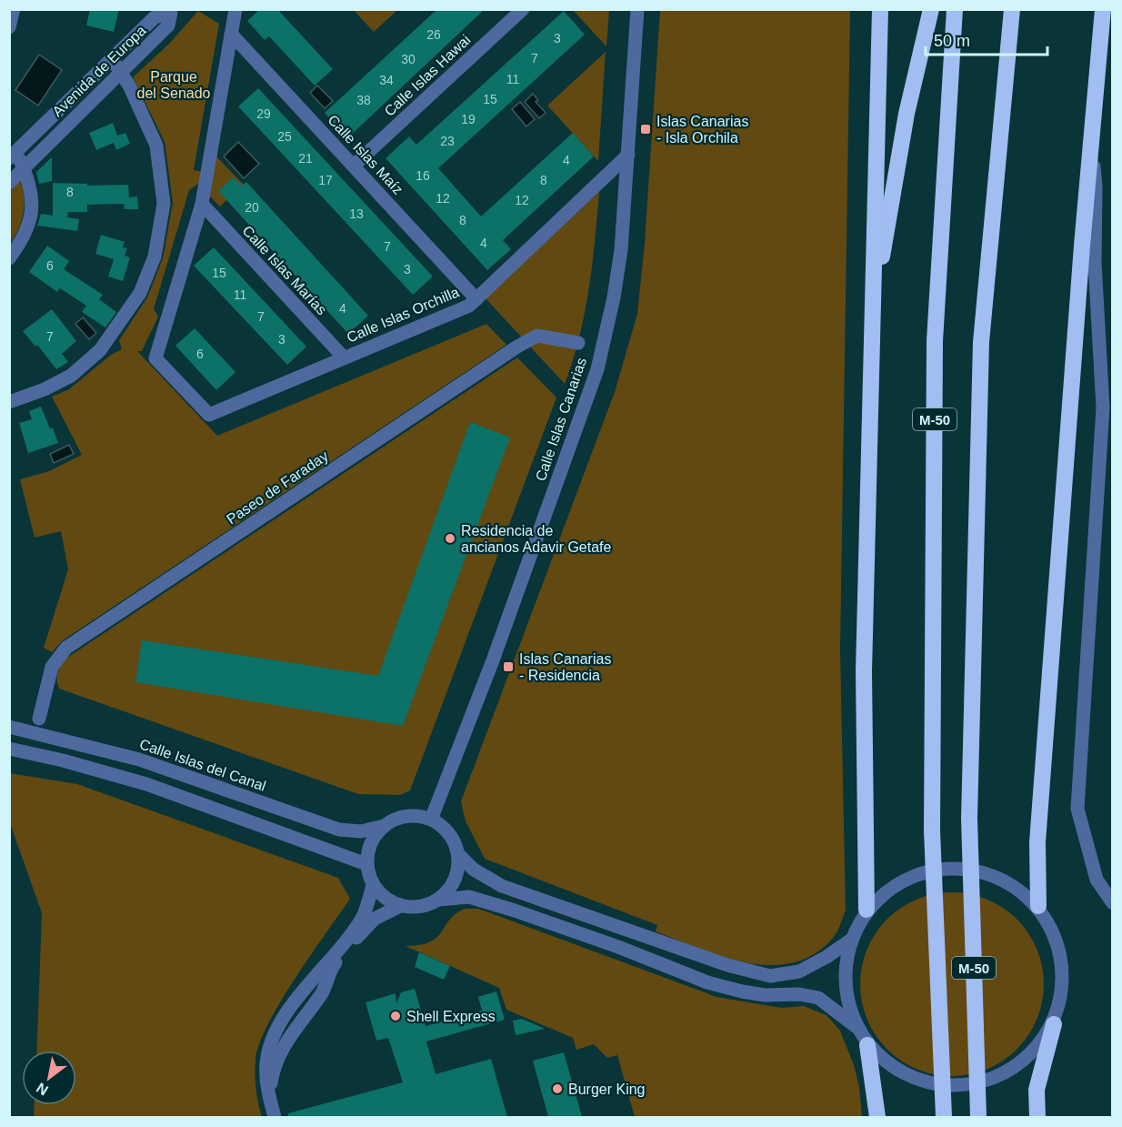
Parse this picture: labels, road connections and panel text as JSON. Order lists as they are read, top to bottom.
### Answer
{
  "streets": {
    "highway": ["M-50"],
    "street": [
      "Avenida de Europa",
      "Calle Islas Hawai",
      "Calle Islas Maíz",
      "Calle Islas Marías",
      "Calle Islas Orchilla",
      "Calle Islas Canarias",
      "Paseo de Faraday",
      "Calle Islas del Canal"
    ]
  },
  "crossings": [
    ["Calle Islas Hawai", "Calle Islas Maíz"],
    ["Calle Islas Maíz", "Calle Islas Orchilla"],
    ["Calle Islas Marías", "Calle Islas Orchilla"],
    ["Calle Islas Orchilla", "Calle Islas Canarias"],
    ["Calle Islas Canarias", "Calle Islas del Canal"]
  ],
  "parks": ["Parque del Senado"],
  "places": {
    "transit": ["Islas Canarias - Isla Orchila", "Islas Canarias - Residencia"],
    "other": ["Residencia de ancianos Adavir Getafe", "Shell Express", "Burger King"]
  },
  "house_numbers": [
    "26",
    "3",
    "7",
    "30",
    "11",
    "34",
    "15",
    "38",
    "29",
    "19",
    "25",
    "23",
    "21",
    "4",
    "16",
    "17",
    "8",
    "8",
    "12",
    "12",
    "20",
    "13",
    "8",
    "4",
    "7",
    "6",
    "3",
    "15",
    "11",
    "4",
    "7",
    "7",
    "3",
    "6"
  ],
  "scale_bar": "50 m",
  "north": "bottom left"
}
